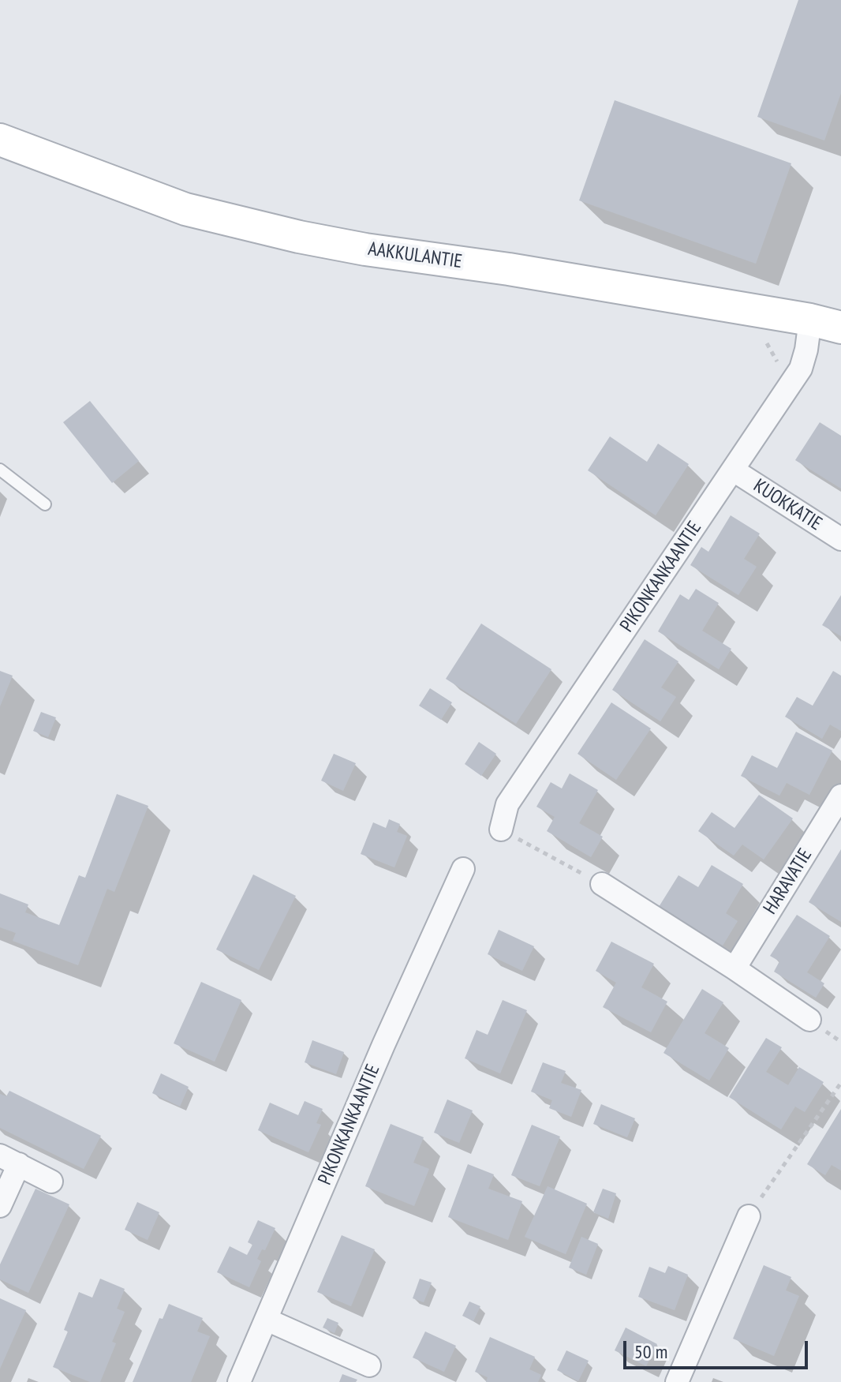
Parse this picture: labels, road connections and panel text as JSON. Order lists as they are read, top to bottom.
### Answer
{
  "streets": {
    "street": [
      "AAKKULANTIE",
      "KUOKKATIE",
      "PIKONKANKAANTIE",
      "HARAVATIE"
    ]
  },
  "crossings": [
    ["AAKKULANTIE", "PIKONKANKAANTIE"],
    ["KUOKKATIE", "PIKONKANKAANTIE"]
  ],
  "scale_bar": "50 m"
}
